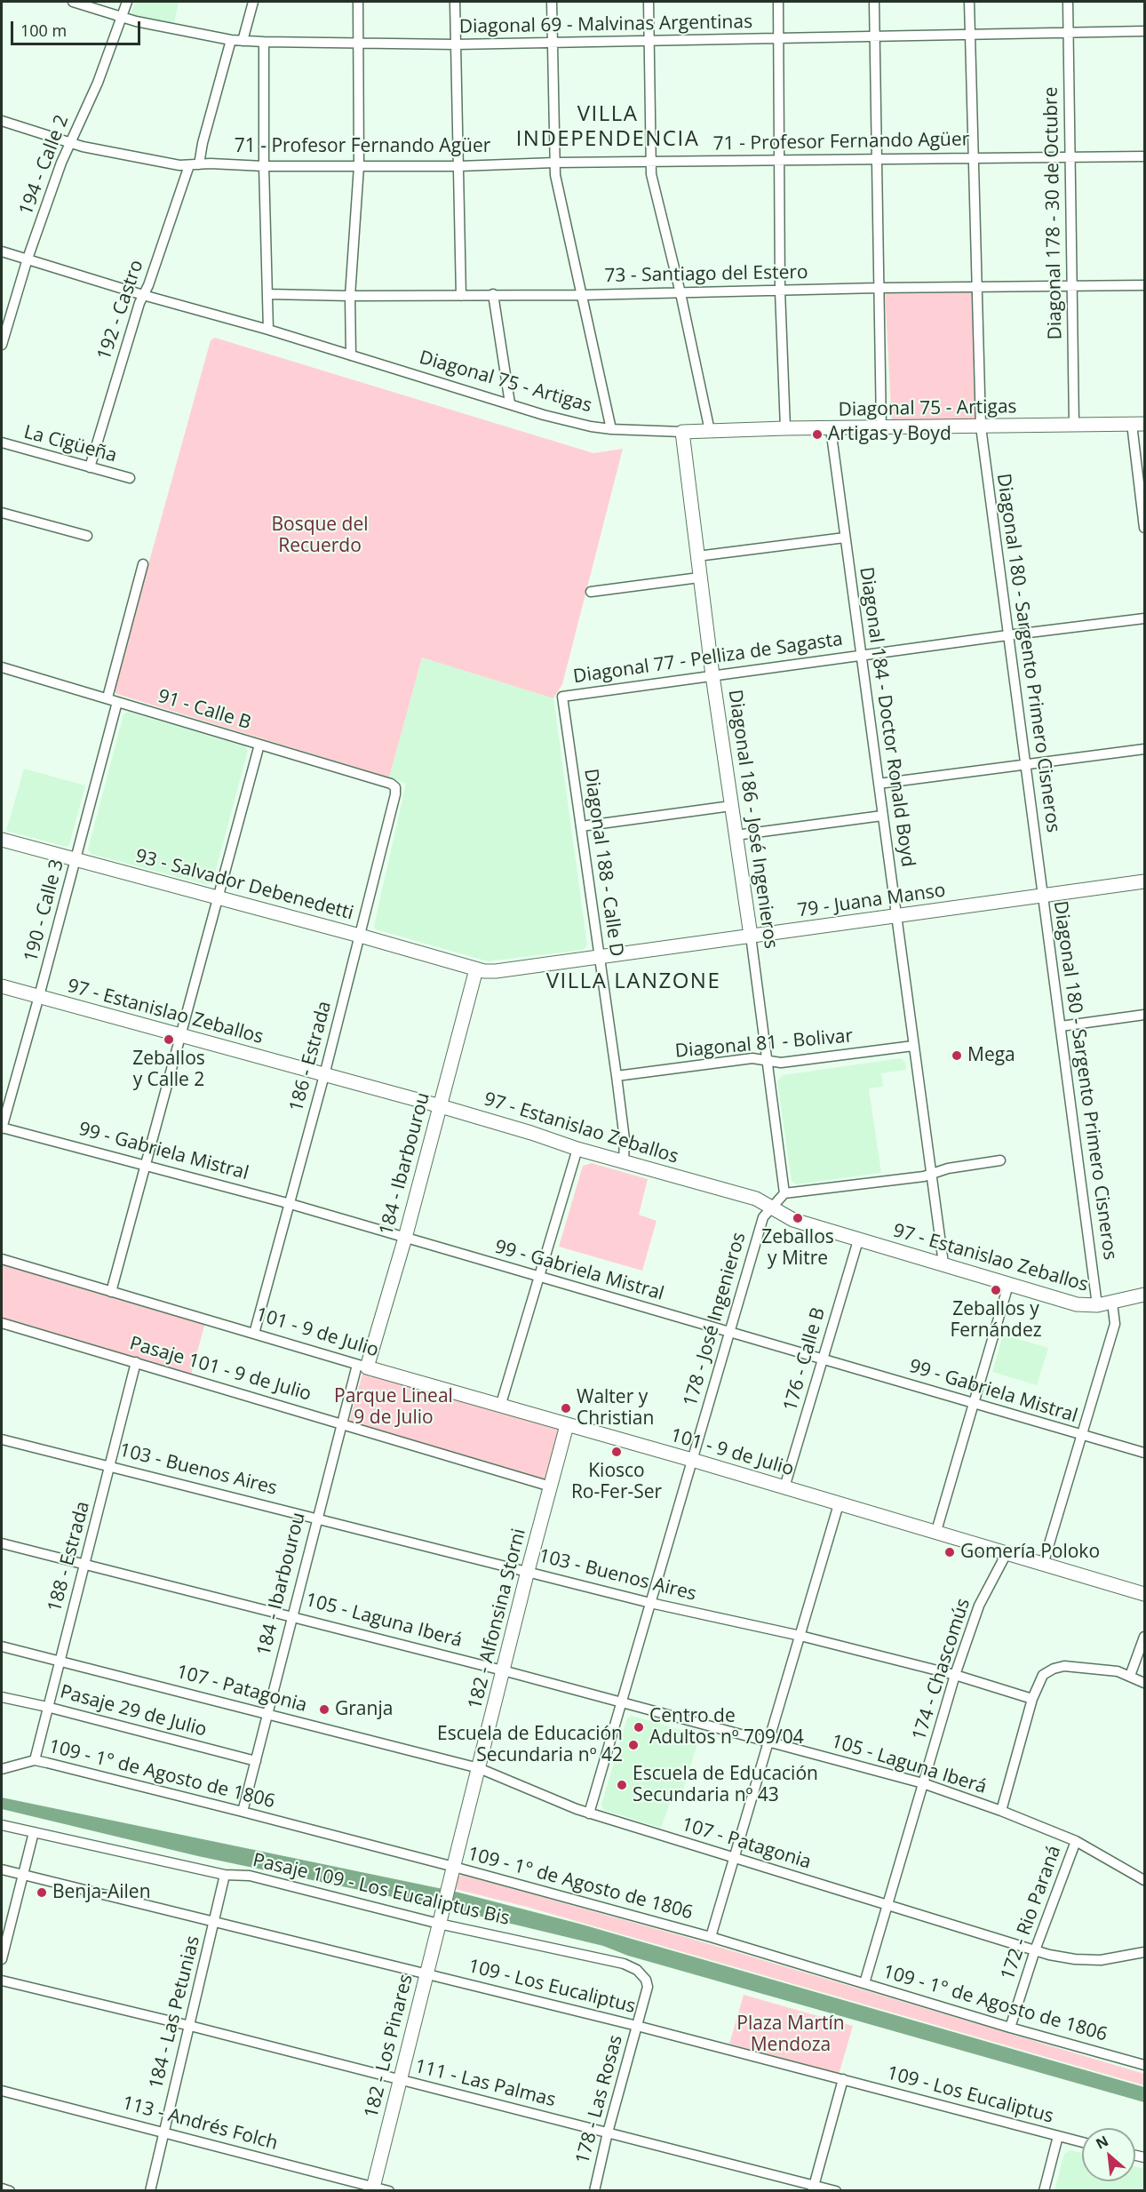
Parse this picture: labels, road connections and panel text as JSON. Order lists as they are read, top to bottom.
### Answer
{
  "streets": {
    "street": [
      "Diagonal 69 - Malvinas Argentinas",
      "71 - Profesor Fernando Agüer",
      "194 - Calle 2",
      "Diagonal 178 - 30 de Octubre",
      "73 - Santiago del Estero",
      "192 - Castro",
      "Diagonal 75 - Artigas",
      "La Cigüeña",
      "Diagonal 180 - Sargento Primero Cisneros",
      "Diagonal 77 - Pelliza de Sagasta",
      "91 - Calle B",
      "Diagonal 184 - Doctor Ronald Boyd",
      "Diagonal 186 - José Ingenieros",
      "Diagonal 188 - Calle D",
      "93 - Salvador Debenedetti",
      "79 - Juana Manso",
      "190 - Calle 3",
      "97 - Estanislao Zeballos",
      "Diagonal 81 - Bolivar",
      "186 - Estrada",
      "99 - Gabriela Mistral",
      "184 - Ibarbourou",
      "178 - José Ingenieros",
      "101 - 9 de Julio",
      "176 - Calle B",
      "Pasaje 101 - 9 de Julio",
      "103 - Buenos Aires",
      "188 - Estrada",
      "182 - Alfonsina Storni",
      "105 - Laguna Iberá",
      "174 - Chascomús",
      "107 - Patagonia",
      "Pasaje 29 de Julio",
      "109 - 1° de Agosto de 1806",
      "Pasaje 109 - Los Eucaliptus Bis",
      "172 - Rio Paraná",
      "109 - Los Eucaliptus",
      "184 - Las Petunias",
      "182 - Los Pinares",
      "111 - Las Palmas",
      "178 - Las Rosas",
      "113 - Andrés Folch"
    ]
  },
  "crossings": [
    ["Diagonal 69 - Malvinas Argentinas", "194 - Calle 2"],
    ["Diagonal 69 - Malvinas Argentinas", "Diagonal 178 - 30 de Octubre"],
    ["Diagonal 69 - Malvinas Argentinas", "192 - Castro"],
    ["Diagonal 69 - Malvinas Argentinas", "Diagonal 180 - Sargento Primero Cisneros"],
    ["71 - Profesor Fernando Agüer", "194 - Calle 2"],
    ["71 - Profesor Fernando Agüer", "Diagonal 178 - 30 de Octubre"],
    ["71 - Profesor Fernando Agüer", "192 - Castro"],
    ["71 - Profesor Fernando Agüer", "Diagonal 180 - Sargento Primero Cisneros"],
    ["194 - Calle 2", "Diagonal 75 - Artigas"],
    ["Diagonal 178 - 30 de Octubre", "73 - Santiago del Estero"],
    ["Diagonal 178 - 30 de Octubre", "Diagonal 75 - Artigas"],
    ["73 - Santiago del Estero", "Diagonal 180 - Sargento Primero Cisneros"],
    ["192 - Castro", "Diagonal 75 - Artigas"],
    ["192 - Castro", "La Cigüeña"],
    ["Diagonal 75 - Artigas", "Diagonal 180 - Sargento Primero Cisneros"],
    ["Diagonal 75 - Artigas", "Diagonal 184 - Doctor Ronald Boyd"],
    ["Diagonal 75 - Artigas", "Diagonal 186 - José Ingenieros"],
    ["Diagonal 180 - Sargento Primero Cisneros", "Diagonal 77 - Pelliza de Sagasta"],
    ["Diagonal 180 - Sargento Primero Cisneros", "79 - Juana Manso"],
    ["Diagonal 180 - Sargento Primero Cisneros", "97 - Estanislao Zeballos"],
    ["Diagonal 77 - Pelliza de Sagasta", "Diagonal 184 - Doctor Ronald Boyd"],
    ["Diagonal 77 - Pelliza de Sagasta", "Diagonal 186 - José Ingenieros"],
    ["Diagonal 77 - Pelliza de Sagasta", "Diagonal 188 - Calle D"],
    ["91 - Calle B", "190 - Calle 3"],
    ["91 - Calle B", "186 - Estrada"],
    ["Diagonal 184 - Doctor Ronald Boyd", "79 - Juana Manso"],
    ["Diagonal 184 - Doctor Ronald Boyd", "97 - Estanislao Zeballos"],
    ["Diagonal 184 - Doctor Ronald Boyd", "Diagonal 81 - Bolivar"],
    ["Diagonal 186 - José Ingenieros", "79 - Juana Manso"],
    ["Diagonal 186 - José Ingenieros", "Diagonal 81 - Bolivar"],
    ["Diagonal 188 - Calle D", "79 - Juana Manso"],
    ["Diagonal 188 - Calle D", "97 - Estanislao Zeballos"],
    ["Diagonal 188 - Calle D", "Diagonal 81 - Bolivar"],
    ["93 - Salvador Debenedetti", "79 - Juana Manso"],
    ["93 - Salvador Debenedetti", "190 - Calle 3"],
    ["93 - Salvador Debenedetti", "186 - Estrada"],
    ["93 - Salvador Debenedetti", "184 - Ibarbourou"],
    ["79 - Juana Manso", "184 - Ibarbourou"],
    ["190 - Calle 3", "97 - Estanislao Zeballos"],
    ["190 - Calle 3", "99 - Gabriela Mistral"],
    ["97 - Estanislao Zeballos", "186 - Estrada"],
    ["97 - Estanislao Zeballos", "184 - Ibarbourou"],
    ["97 - Estanislao Zeballos", "178 - José Ingenieros"],
    ["97 - Estanislao Zeballos", "176 - Calle B"],
    ["186 - Estrada", "99 - Gabriela Mistral"],
    ["186 - Estrada", "101 - 9 de Julio"],
    ["99 - Gabriela Mistral", "184 - Ibarbourou"],
    ["99 - Gabriela Mistral", "178 - José Ingenieros"],
    ["99 - Gabriela Mistral", "176 - Calle B"],
    ["184 - Ibarbourou", "101 - 9 de Julio"],
    ["184 - Ibarbourou", "Pasaje 101 - 9 de Julio"],
    ["184 - Ibarbourou", "103 - Buenos Aires"],
    ["184 - Ibarbourou", "105 - Laguna Iberá"],
    ["184 - Ibarbourou", "107 - Patagonia"],
    ["184 - Ibarbourou", "Pasaje 29 de Julio"],
    ["184 - Ibarbourou", "109 - 1° de Agosto de 1806"],
    ["178 - José Ingenieros", "101 - 9 de Julio"],
    ["178 - José Ingenieros", "103 - Buenos Aires"],
    ["178 - José Ingenieros", "105 - Laguna Iberá"],
    ["178 - José Ingenieros", "107 - Patagonia"],
    ["101 - 9 de Julio", "176 - Calle B"],
    ["101 - 9 de Julio", "182 - Alfonsina Storni"],
    ["101 - 9 de Julio", "174 - Chascomús"],
    ["Pasaje 101 - 9 de Julio", "188 - Estrada"],
    ["Pasaje 101 - 9 de Julio", "182 - Alfonsina Storni"],
    ["103 - Buenos Aires", "188 - Estrada"],
    ["103 - Buenos Aires", "182 - Alfonsina Storni"],
    ["103 - Buenos Aires", "174 - Chascomús"],
    ["188 - Estrada", "105 - Laguna Iberá"],
    ["188 - Estrada", "107 - Patagonia"],
    ["188 - Estrada", "Pasaje 29 de Julio"],
    ["188 - Estrada", "109 - 1° de Agosto de 1806"],
    ["182 - Alfonsina Storni", "105 - Laguna Iberá"],
    ["182 - Alfonsina Storni", "107 - Patagonia"],
    ["182 - Alfonsina Storni", "109 - 1° de Agosto de 1806"],
    ["182 - Alfonsina Storni", "182 - Los Pinares"],
    ["105 - Laguna Iberá", "174 - Chascomús"],
    ["105 - Laguna Iberá", "172 - Rio Paraná"],
    ["174 - Chascomús", "107 - Patagonia"],
    ["174 - Chascomús", "109 - 1° de Agosto de 1806"],
    ["107 - Patagonia", "172 - Rio Paraná"],
    ["109 - 1° de Agosto de 1806", "172 - Rio Paraná"],
    ["Pasaje 109 - Los Eucaliptus Bis", "184 - Las Petunias"],
    ["Pasaje 109 - Los Eucaliptus Bis", "182 - Los Pinares"],
    ["Pasaje 109 - Los Eucaliptus Bis", "178 - Las Rosas"],
    ["109 - Los Eucaliptus", "184 - Las Petunias"],
    ["109 - Los Eucaliptus", "182 - Los Pinares"],
    ["109 - Los Eucaliptus", "178 - Las Rosas"],
    ["184 - Las Petunias", "111 - Las Palmas"],
    ["184 - Las Petunias", "113 - Andrés Folch"],
    ["182 - Los Pinares", "111 - Las Palmas"],
    ["182 - Los Pinares", "113 - Andrés Folch"],
    ["111 - Las Palmas", "178 - Las Rosas"]
  ],
  "districts": ["VILLA INDEPENDENCIA", "VILLA LANZONE"],
  "parks": ["Bosque del Recuerdo", "Parque Lineal 9 de Julio", "Plaza Martín Mendoza"],
  "places": [
    "Artigas y Boyd",
    "Zeballos y Calle 2",
    "Mega",
    "Zeballos y Mitre",
    "Zeballos y Fernández",
    "Walter y Christian",
    "Kiosco Ro-Fer-Ser",
    "Gomería Poloko",
    "Granja",
    "Centro de Adultos nº 709/04",
    "Escuela de Educación Secundaria nº 42",
    "Escuela de Educación Secundaria nº 43",
    "Benja-Ailen"
  ],
  "scale_bar": "100 m",
  "north": "top left"
}
